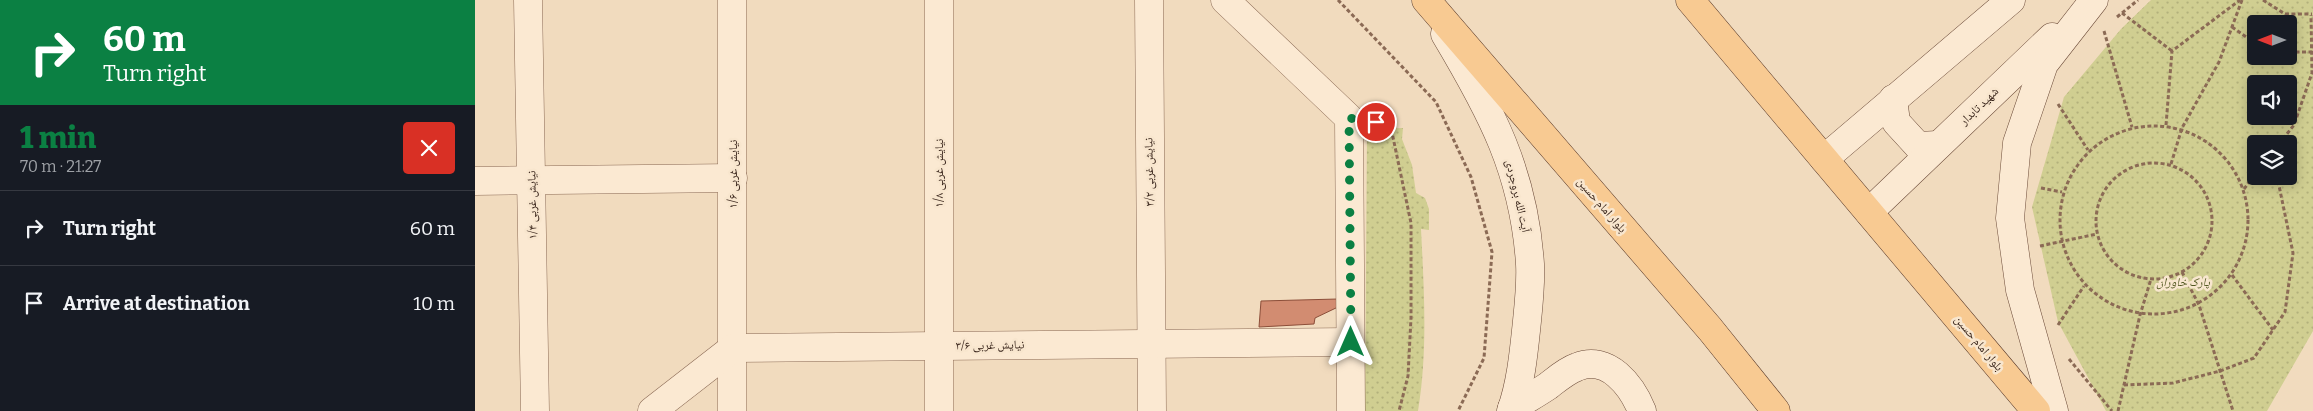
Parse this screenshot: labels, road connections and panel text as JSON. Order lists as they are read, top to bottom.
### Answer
{
  "streets": {
    "main road": ["بلوار امام حسین"],
    "street": [
      "شهید تابدار",
      "نیایش غربی ۳/۲",
      "نیایش غربی ۱/۸",
      "نیایش غربی ۱/۶",
      "آیت الله بروجردی",
      "نیایش غربی ۱/۴",
      "نیایش غربی ۳/۶"
    ]
  },
  "crossings": [
    ["شهید تابدار", "بلوار امام حسین"],
    ["نیایش غربی ۳/۲", "نیایش غربی ۳/۶"],
    ["نیایش غربی ۱/۸", "نیایش غربی ۳/۶"],
    ["نیایش غربی ۱/۶", "نیایش غربی ۳/۶"],
    ["آیت الله بروجردی", "بلوار امام حسین"]
  ],
  "parks": ["پارک خاوران"],
  "north": "left",
  "page": {
    "turn": ["60 m", "Turn right"],
    "heading": ["1 min", "70 m · 21:27"],
    "list": [
      {
        "name": "Turn right",
        "value": "60 m"
      },
      {
        "name": "Arrive at destination",
        "value": "10 m"
      }
    ]
  }
}
